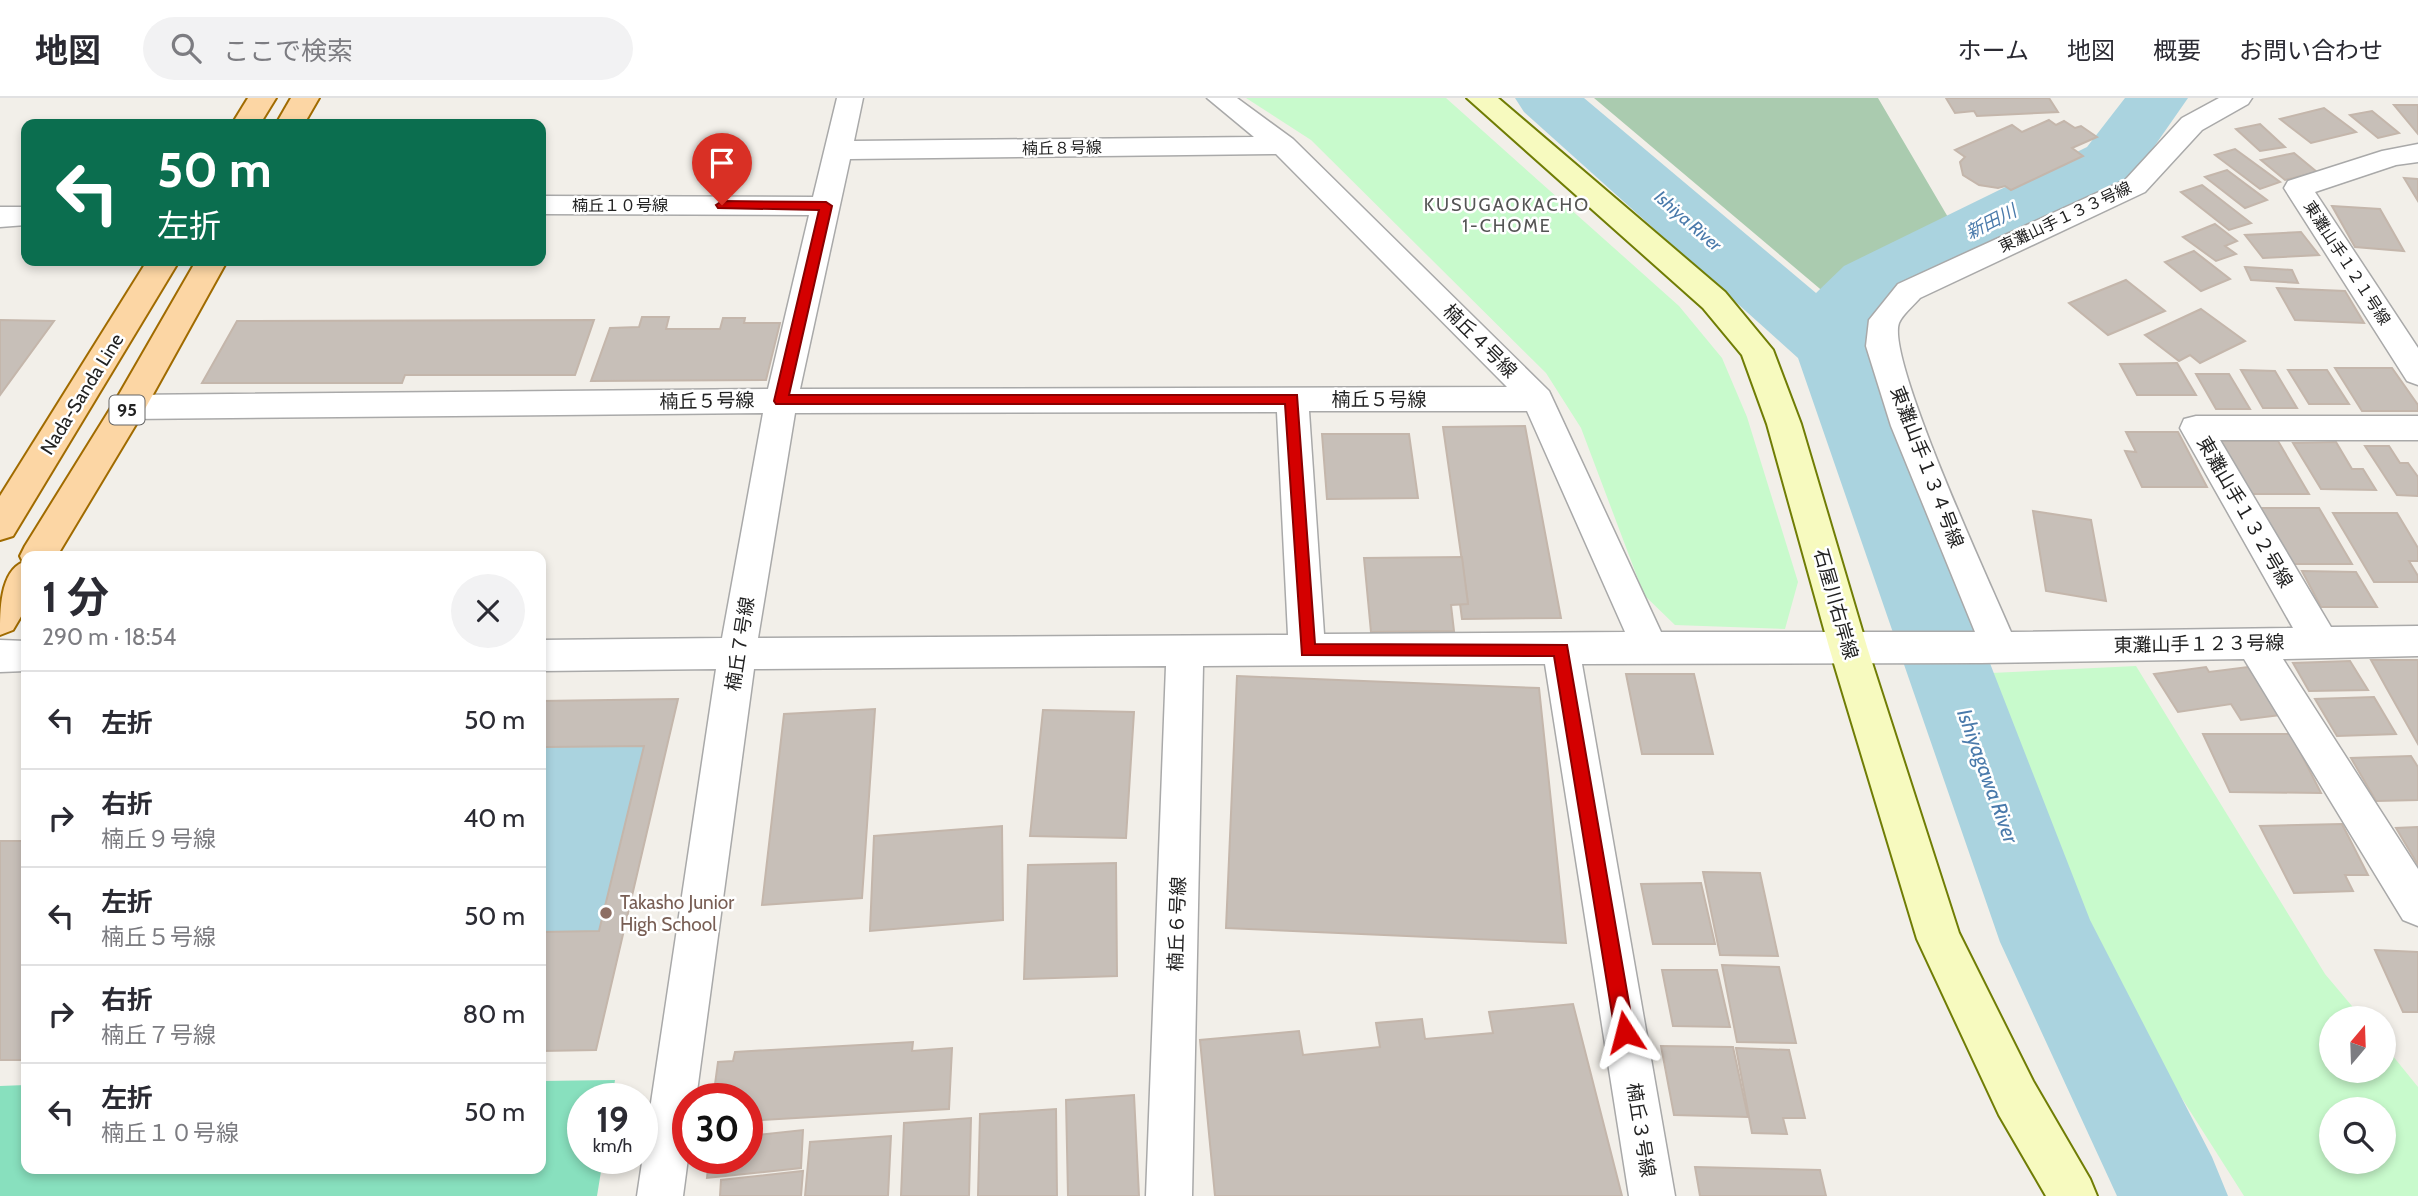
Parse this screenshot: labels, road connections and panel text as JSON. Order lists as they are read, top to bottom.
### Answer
{
  "streets": {
    "main road": ["Nada-Sanda Line", "95"],
    "street": [
      "楠丘８号線",
      "楠丘１０号線",
      "東灘山手１３３号線",
      "東灘山手１２１号線",
      "楠丘４号線",
      "楠丘５号線",
      "東灘山手１３４号線",
      "東灘山手１３２号線",
      "石屋川右岸線",
      "楠丘７号線",
      "東灘山手１２３号線",
      "楠丘６号線",
      "楠丘３号線"
    ]
  },
  "crossings": [
    ["楠丘８号線", "楠丘４号線"],
    ["楠丘８号線", "楠丘７号線"],
    ["楠丘１０号線", "楠丘７号線"],
    ["東灘山手１３３号線", "東灘山手１３４号線"],
    ["楠丘４号線", "楠丘５号線"],
    ["楠丘４号線", "東灘山手１２３号線"],
    ["楠丘５号線", "95"],
    ["楠丘５号線", "楠丘７号線"],
    ["東灘山手１３４号線", "東灘山手１２３号線"],
    ["東灘山手１３２号線", "東灘山手１２３号線"],
    ["石屋川右岸線", "東灘山手１２３号線"],
    ["楠丘７号線", "東灘山手１２３号線"],
    ["東灘山手１２３号線", "楠丘６号線"],
    ["東灘山手１２３号線", "楠丘３号線"]
  ],
  "districts": ["KUSUGAOKACHO 1-CHOME"],
  "water": ["Ishiya River", "新田川", "Ishiyagawa River"],
  "places": ["Takasho Junior High School"],
  "north": "top",
  "page": {
    "header": "地図",
    "search": "ここで検索",
    "nav": [
      "ホーム",
      "地図",
      "概要",
      "お問い合わせ"
    ],
    "turn": ["50 m", "左折"],
    "heading": ["1 分", "290 m · 18:54"],
    "list": [
      {
        "name": "左折",
        "value": "50 m"
      },
      {
        "name": "右折",
        "note": "楠丘９号線",
        "value": "40 m"
      },
      {
        "name": "左折",
        "note": "楠丘５号線",
        "value": "50 m"
      },
      {
        "name": "右折",
        "note": "楠丘７号線",
        "value": "80 m"
      },
      {
        "name": "左折",
        "note": "楠丘１０号線",
        "value": "50 m"
      }
    ],
    "speed": "19 km/h",
    "limit": "30"
  }
}
